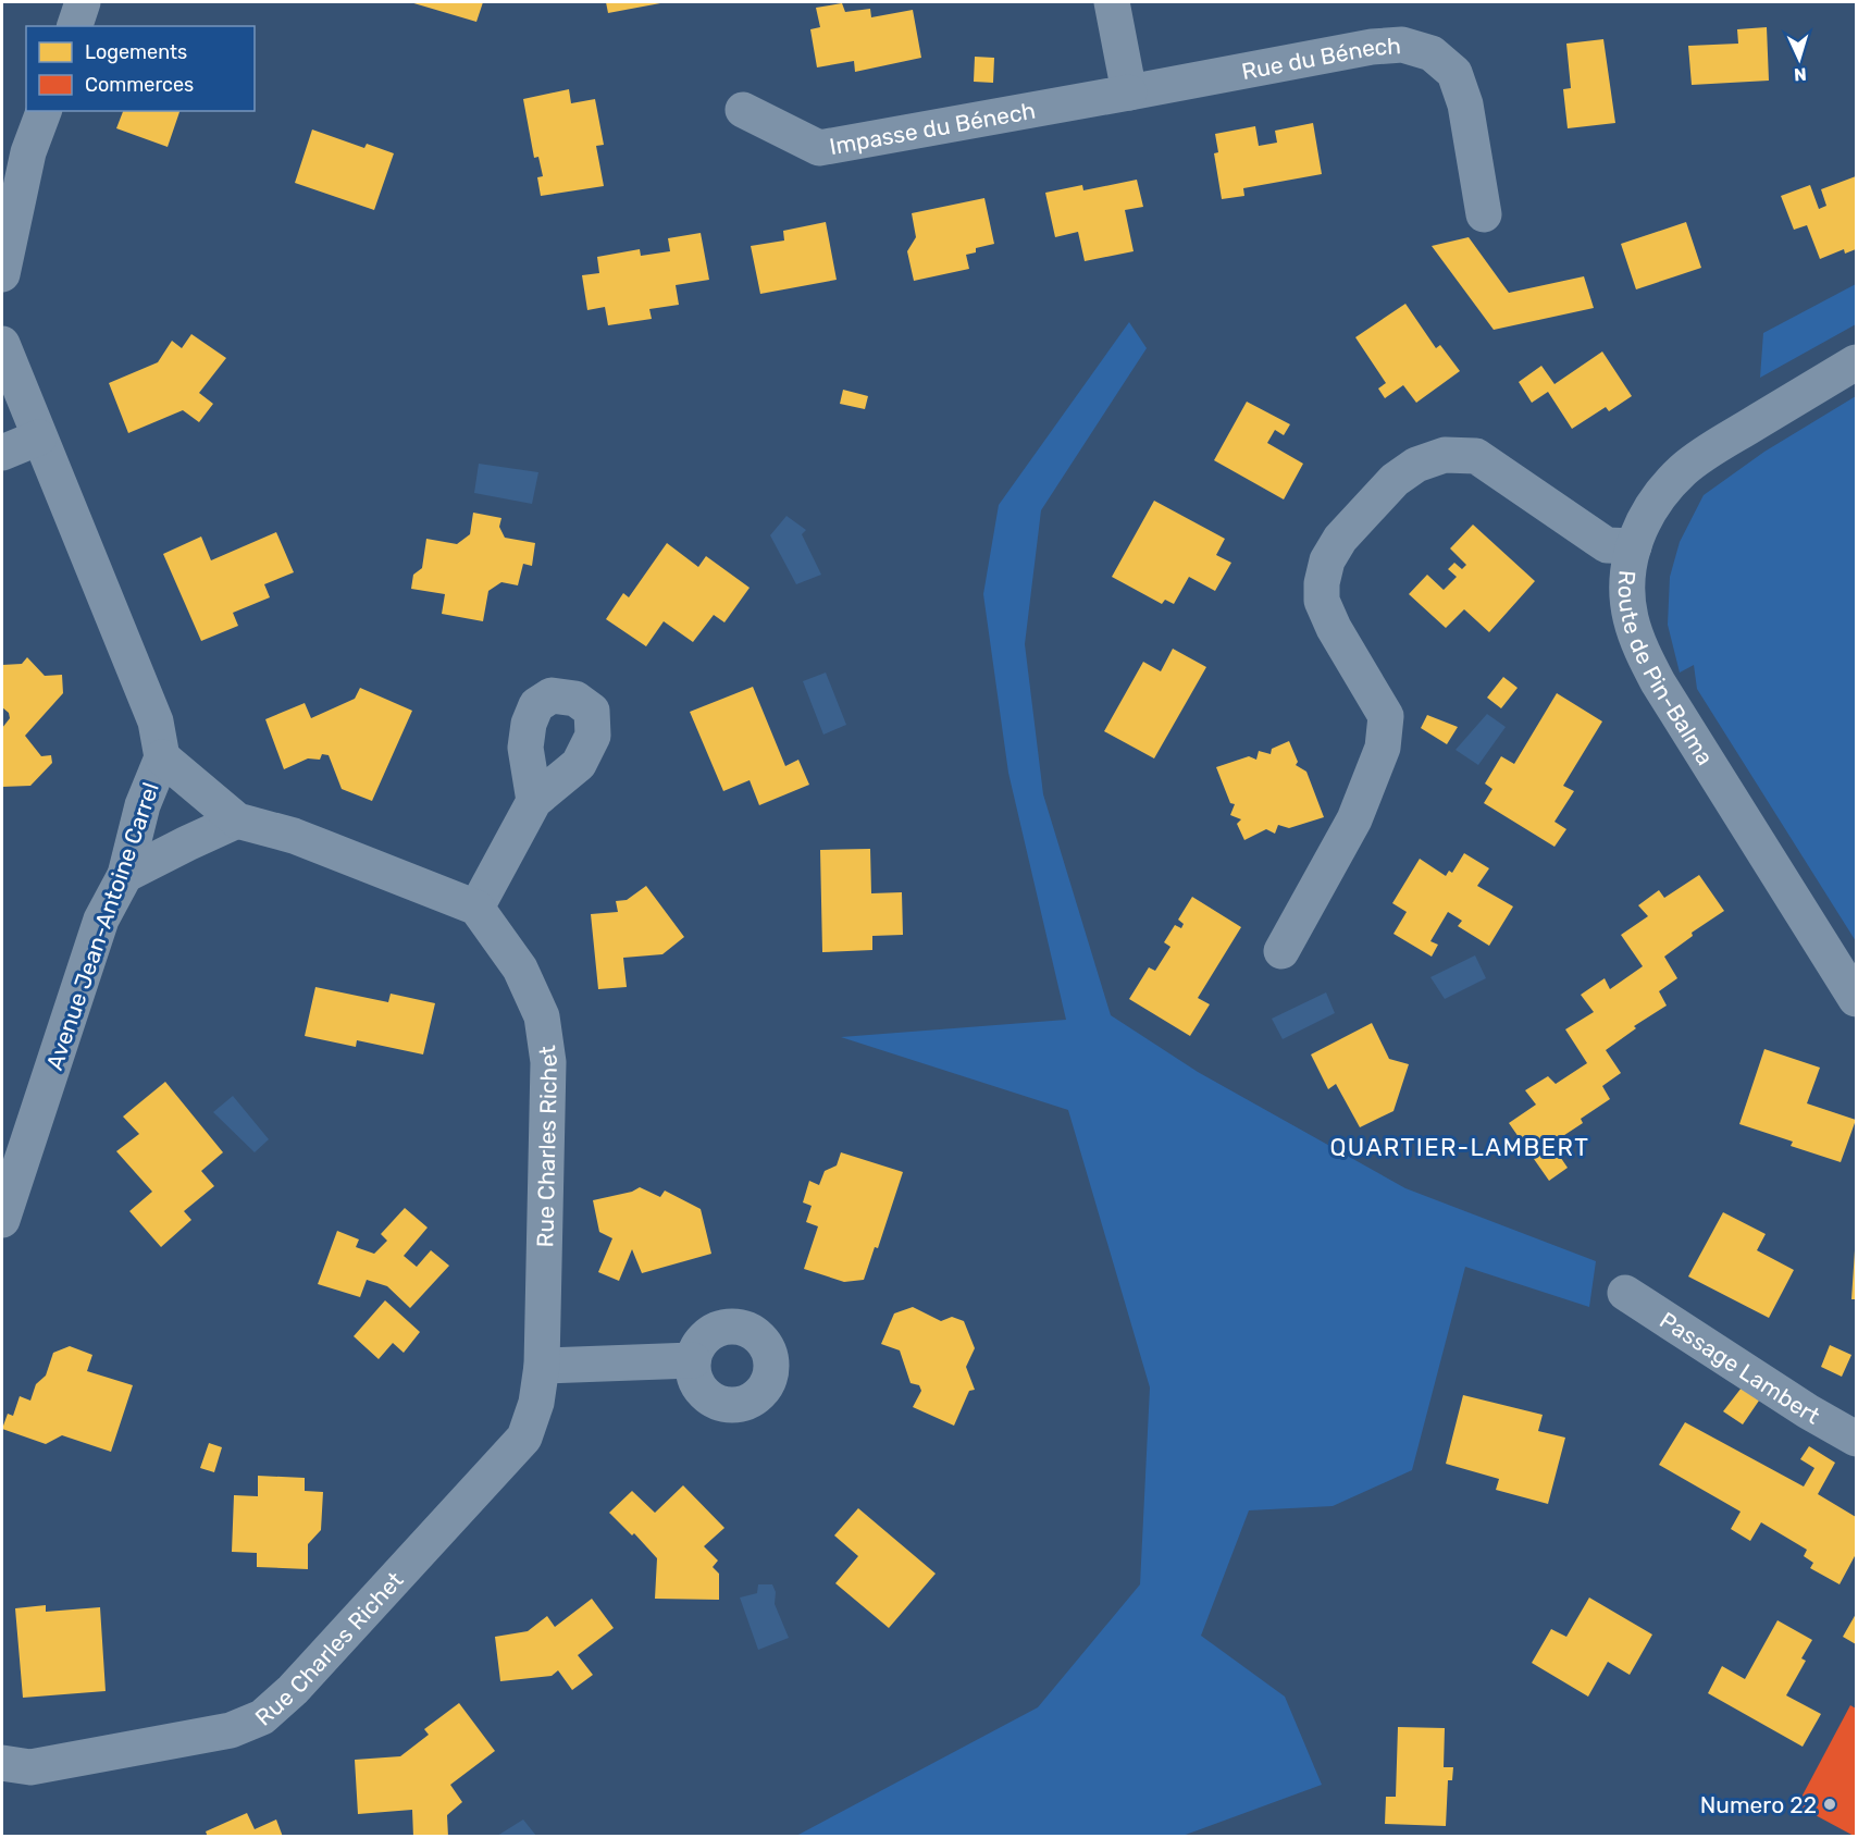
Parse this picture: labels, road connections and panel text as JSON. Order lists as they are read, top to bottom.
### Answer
{
  "streets": {
    "street": [
      "Rue du Bénech",
      "Impasse du Bénech",
      "Route de Pin-Balma",
      "Avenue Jean-Antoine Carrel",
      "Rue Charles Richet",
      "Passage Lambert"
    ]
  },
  "crossings": [
    ["Rue du Bénech", "Impasse du Bénech"]
  ],
  "districts": ["QUARTIER-LAMBERT"],
  "places": ["Numero 22"],
  "legend": ["Logements", "Commerces"],
  "north": "bottom"
}
